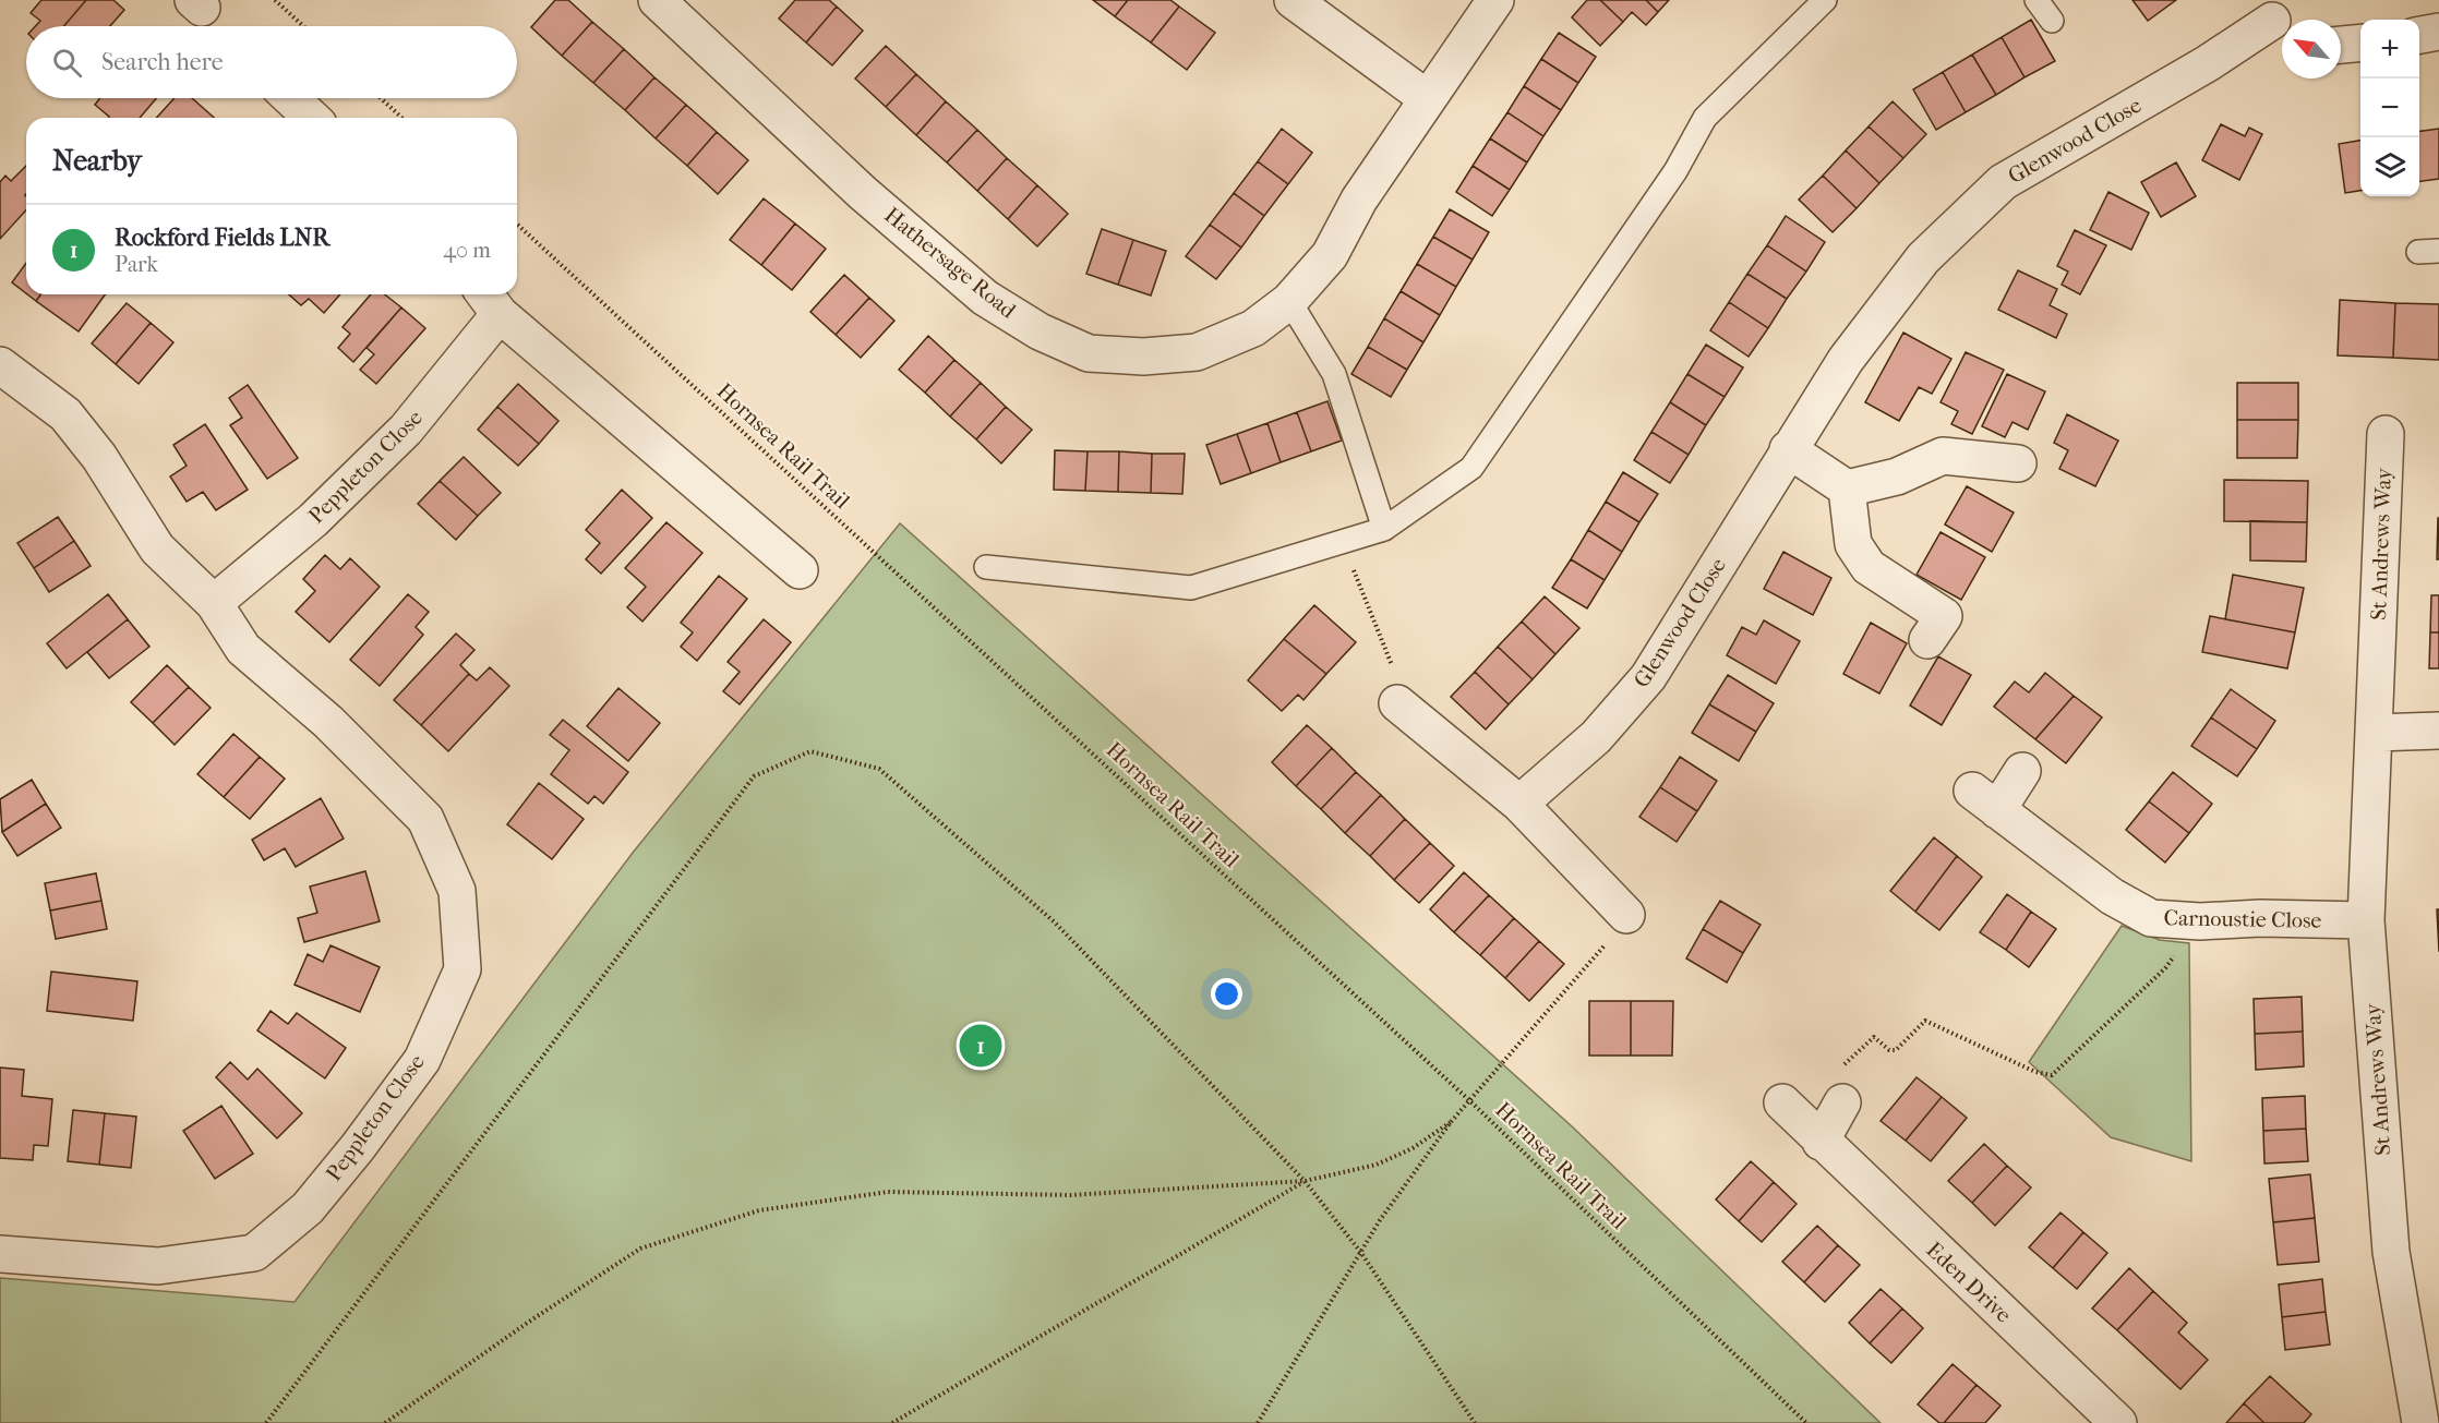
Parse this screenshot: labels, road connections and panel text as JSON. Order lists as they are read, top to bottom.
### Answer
{
  "streets": {
    "street": [
      "Glenwood Close",
      "Hathersage Road",
      "Peppleton Close",
      "St Andrews Way",
      "Carnoustie Close",
      "Eden Drive"
    ],
    "path": ["Hornsea Rail Trail"]
  },
  "crossings": [
    ["St Andrews Way", "Carnoustie Close"]
  ],
  "north": "top left",
  "page": {
    "map_buttons": ["+", "−"],
    "search": "Search here",
    "heading": "Nearby",
    "list": [
      {
        "mark": "1",
        "name": "Rockford Fields LNR",
        "note": "Park",
        "value": "40 m"
      }
    ],
    "pins": "1"
  }
}
